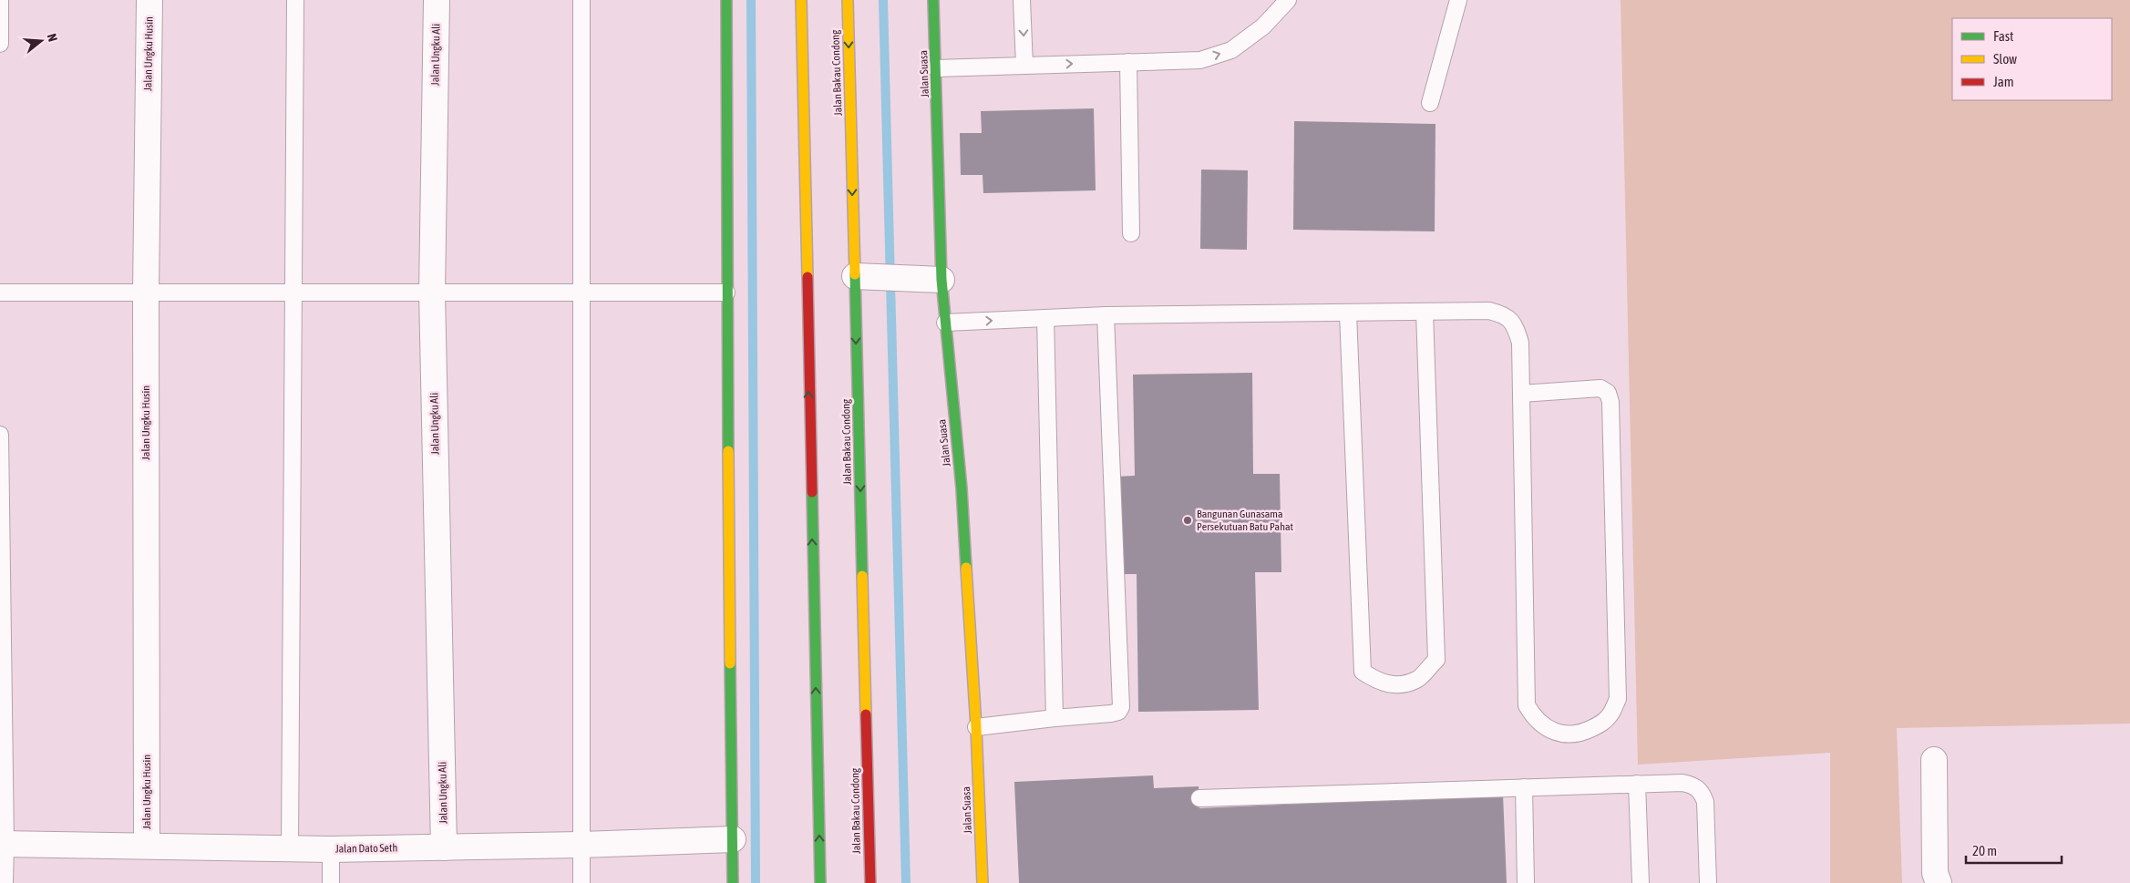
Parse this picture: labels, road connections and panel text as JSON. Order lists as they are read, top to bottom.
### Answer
{
  "streets": {
    "street": [
      "Jalan Ungku Husin",
      "Jalan Ungku Ali",
      "Jalan Bakau Condong",
      "Jalan Suasa",
      "Jalan Dato Seth"
    ]
  },
  "crossings": [
    ["Jalan Ungku Husin", "Jalan Dato Seth"],
    ["Jalan Ungku Ali", "Jalan Dato Seth"]
  ],
  "places": ["Bangunan Gunasama Persekutuan Batu Pahat"],
  "legend": ["Fast", "Slow", "Jam"],
  "scale_bar": "20 m",
  "north": "right"
}
